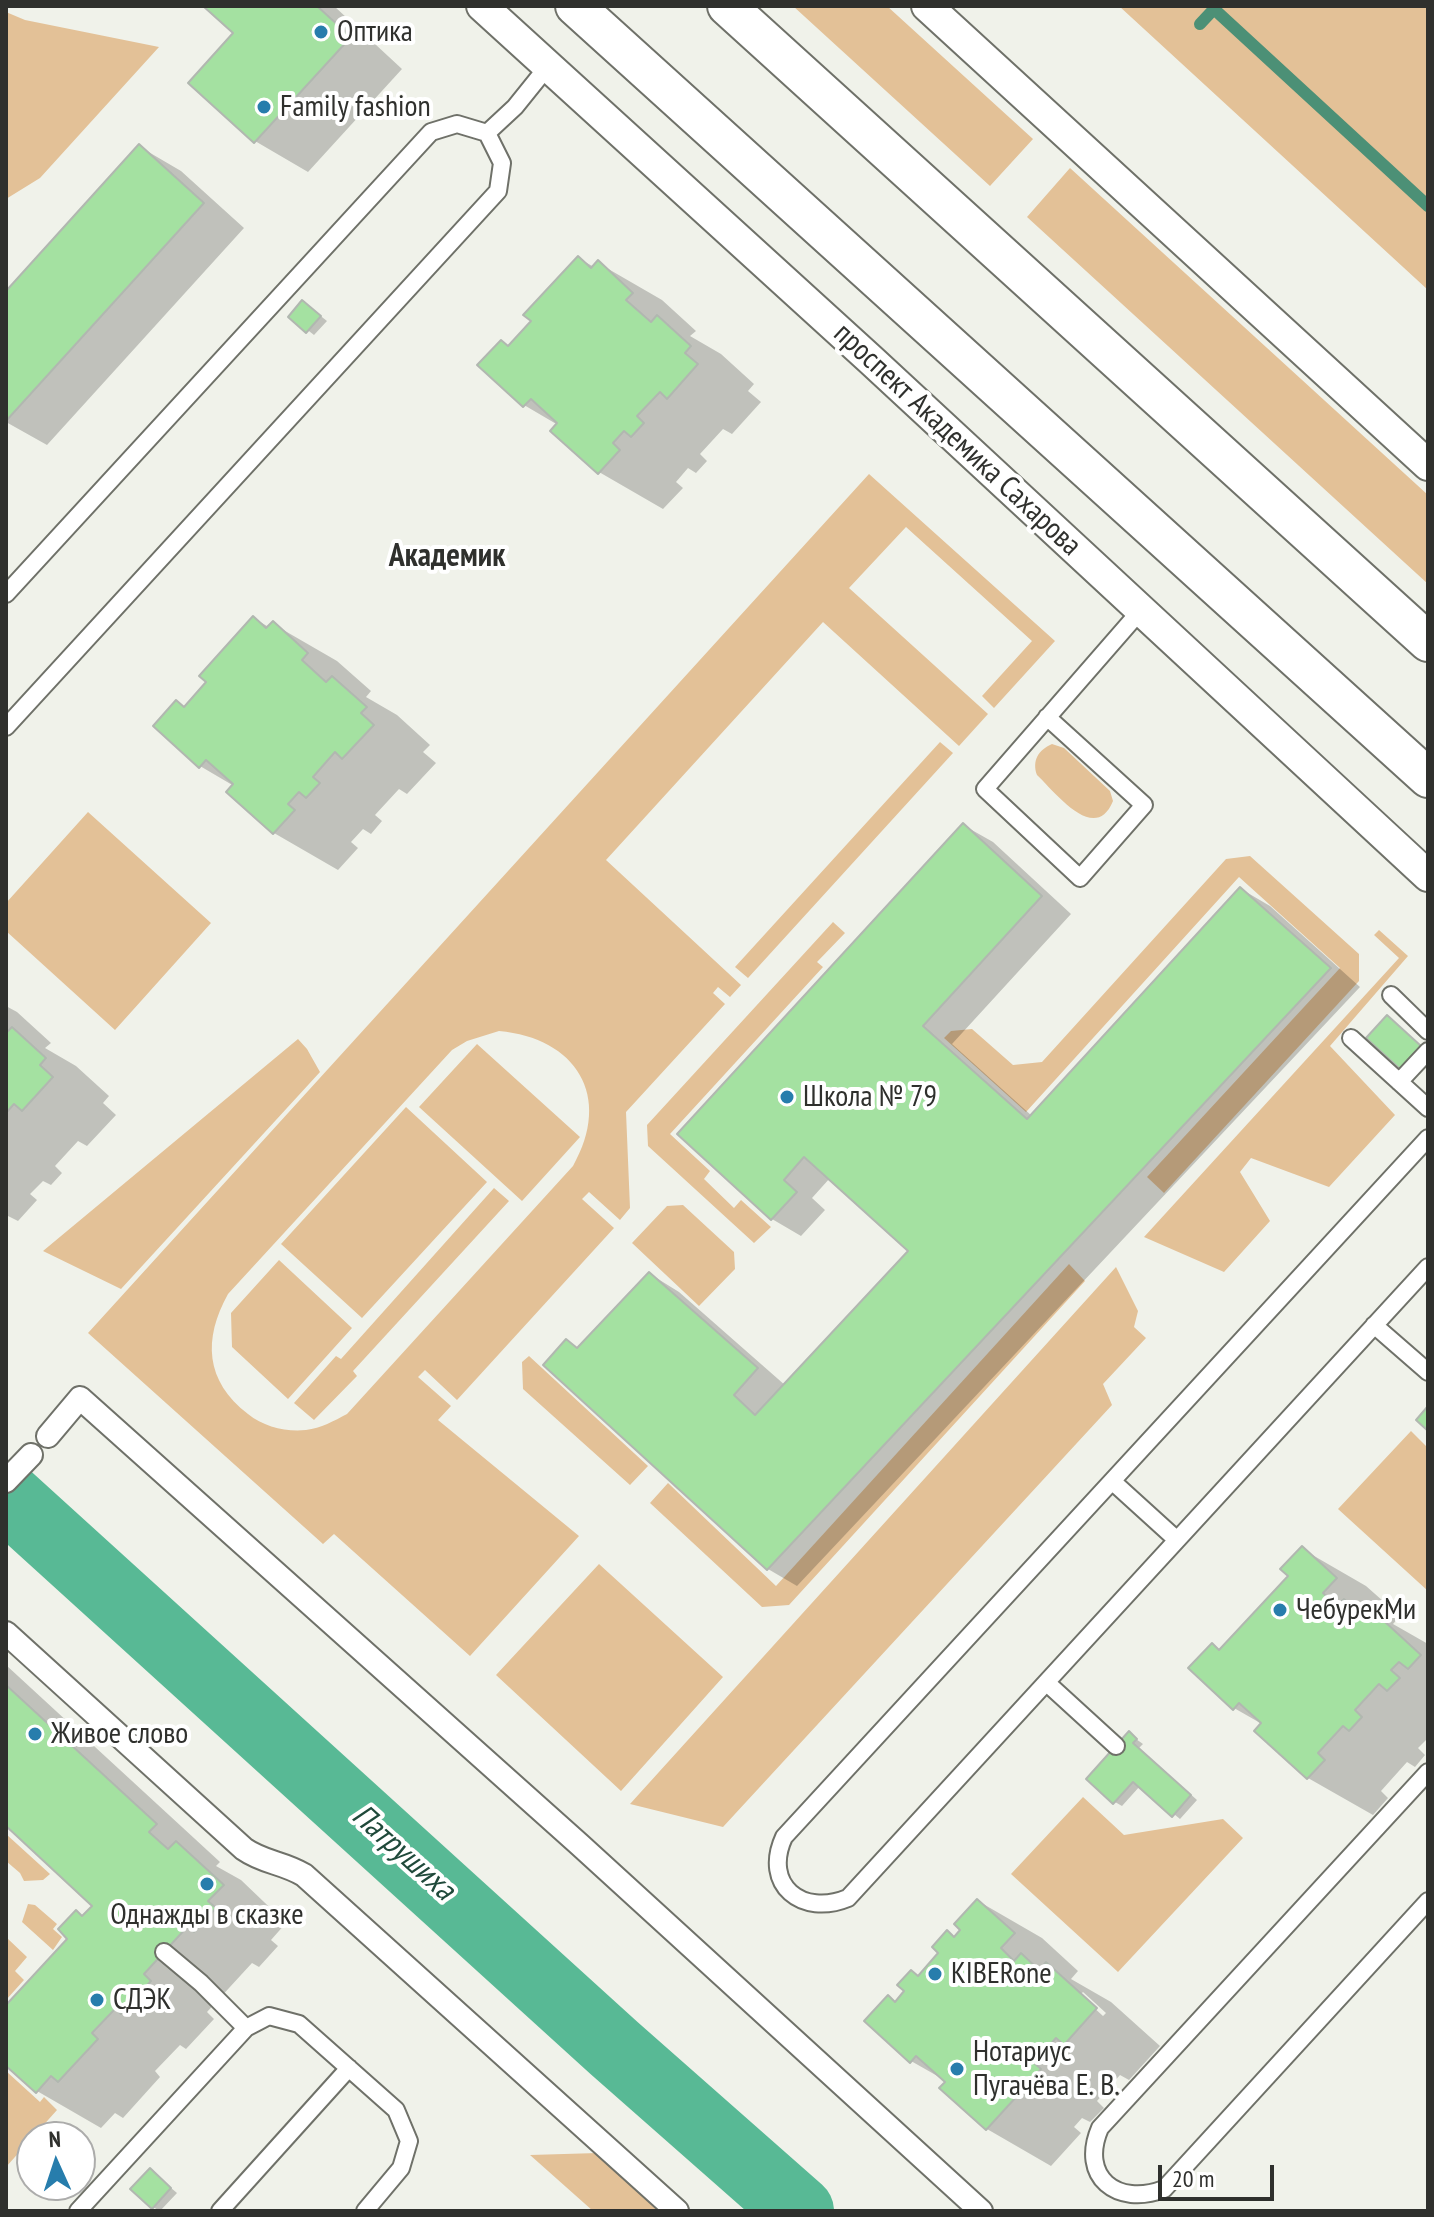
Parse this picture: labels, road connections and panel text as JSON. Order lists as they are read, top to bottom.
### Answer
{
  "streets": {
    "street": ["проспект Академика Сахарова"]
  },
  "districts": ["Академик"],
  "water": ["Патрушиха"],
  "places": [
    "Оптика",
    "Family fashion",
    "Школа № 79",
    "ЧебурекМи",
    "Живое слово",
    "Однажды в сказке",
    "KIBERone",
    "СДЭК",
    "Нотариус Пугачёва Е. В."
  ],
  "scale_bar": "20 m",
  "north": "top"
}
